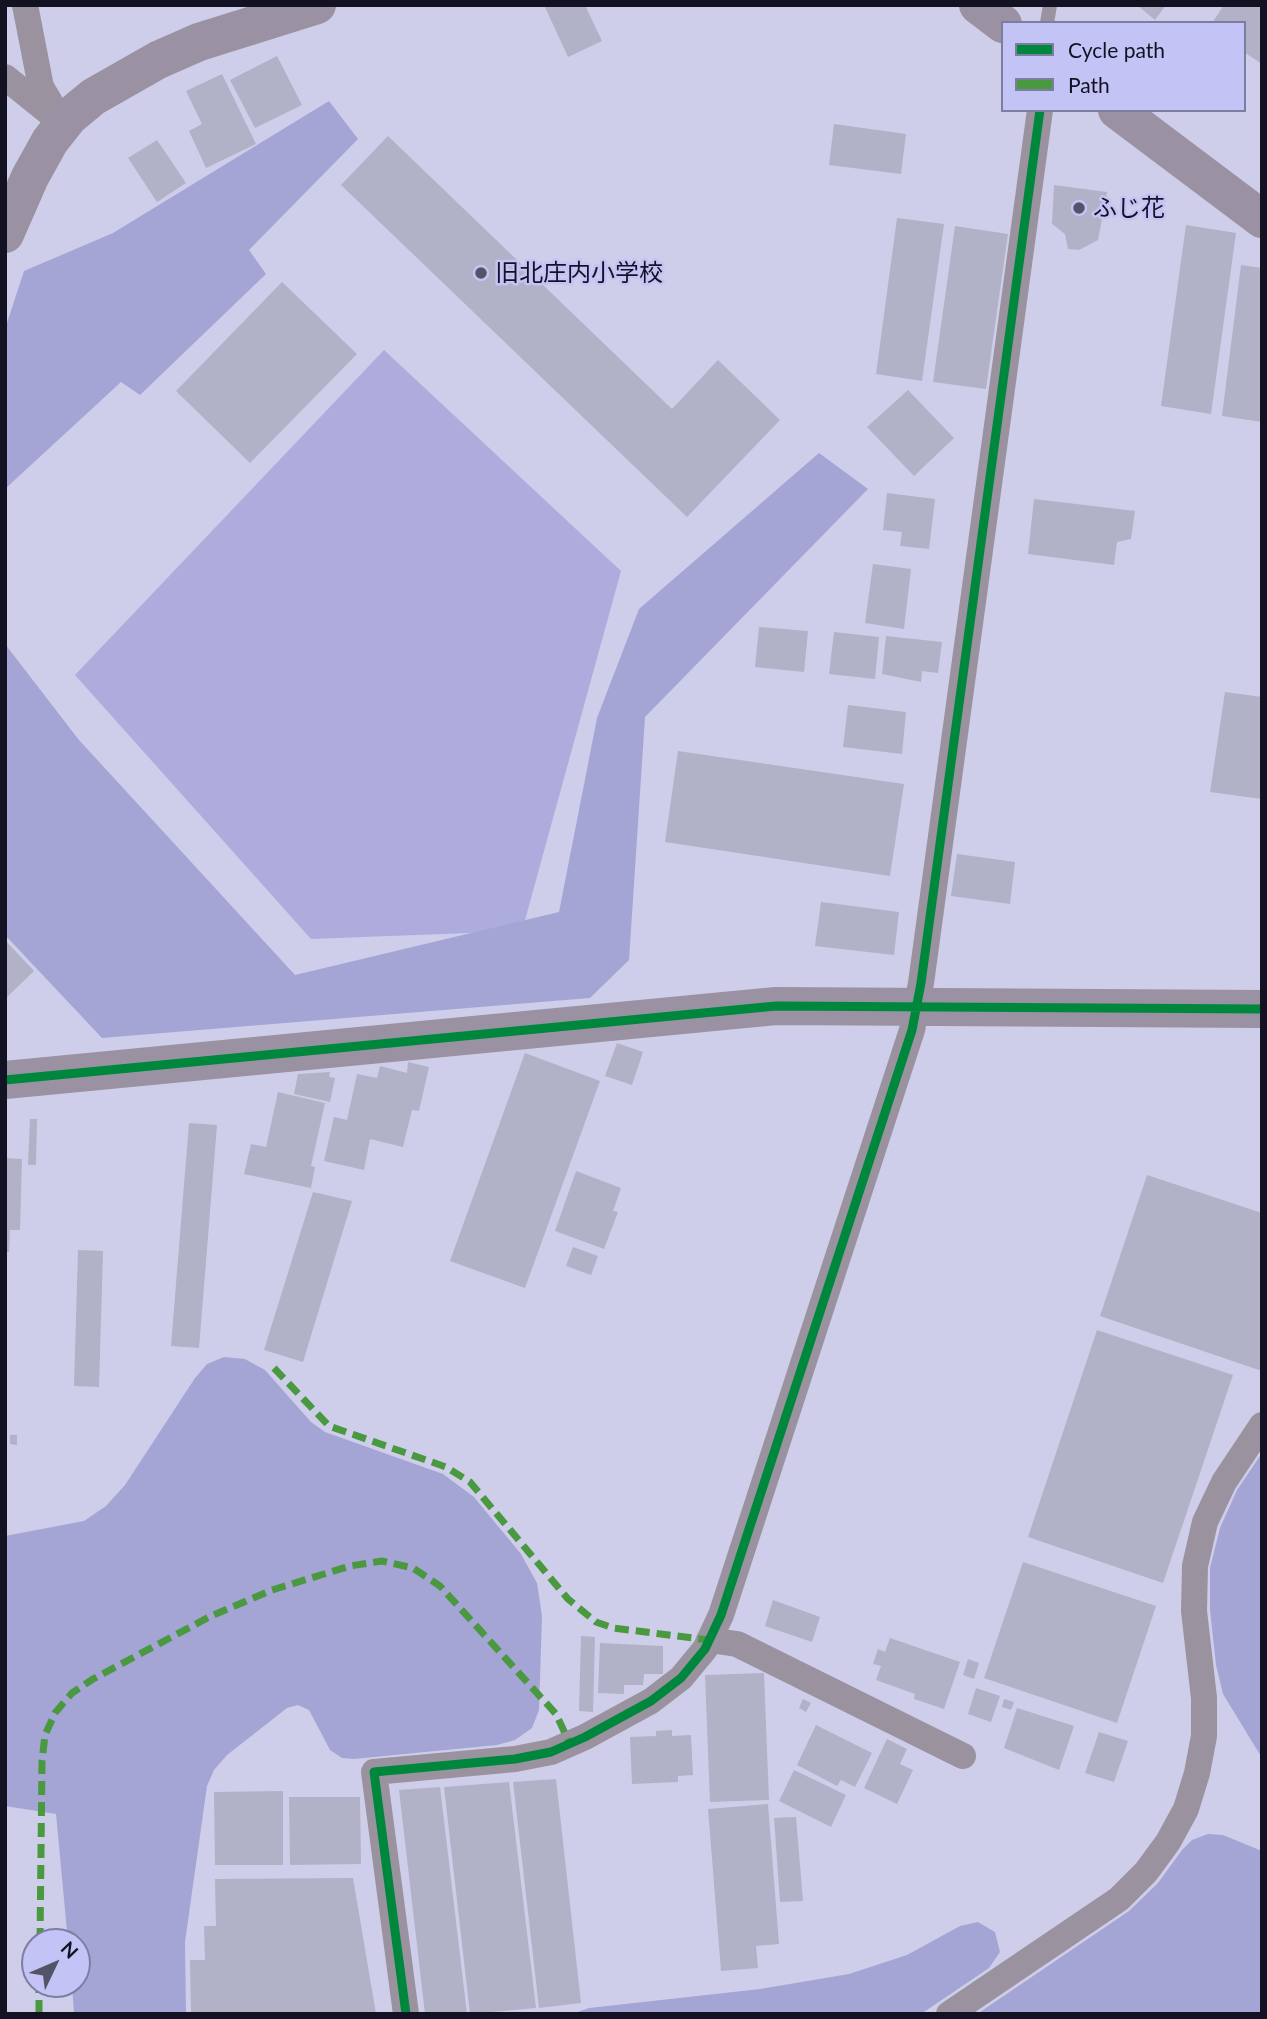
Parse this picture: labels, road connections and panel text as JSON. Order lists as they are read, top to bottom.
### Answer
{
  "places": ["ふじ花", "旧北庄内小学校"],
  "legend": ["Cycle path", "Path"],
  "north": "top right"
}
